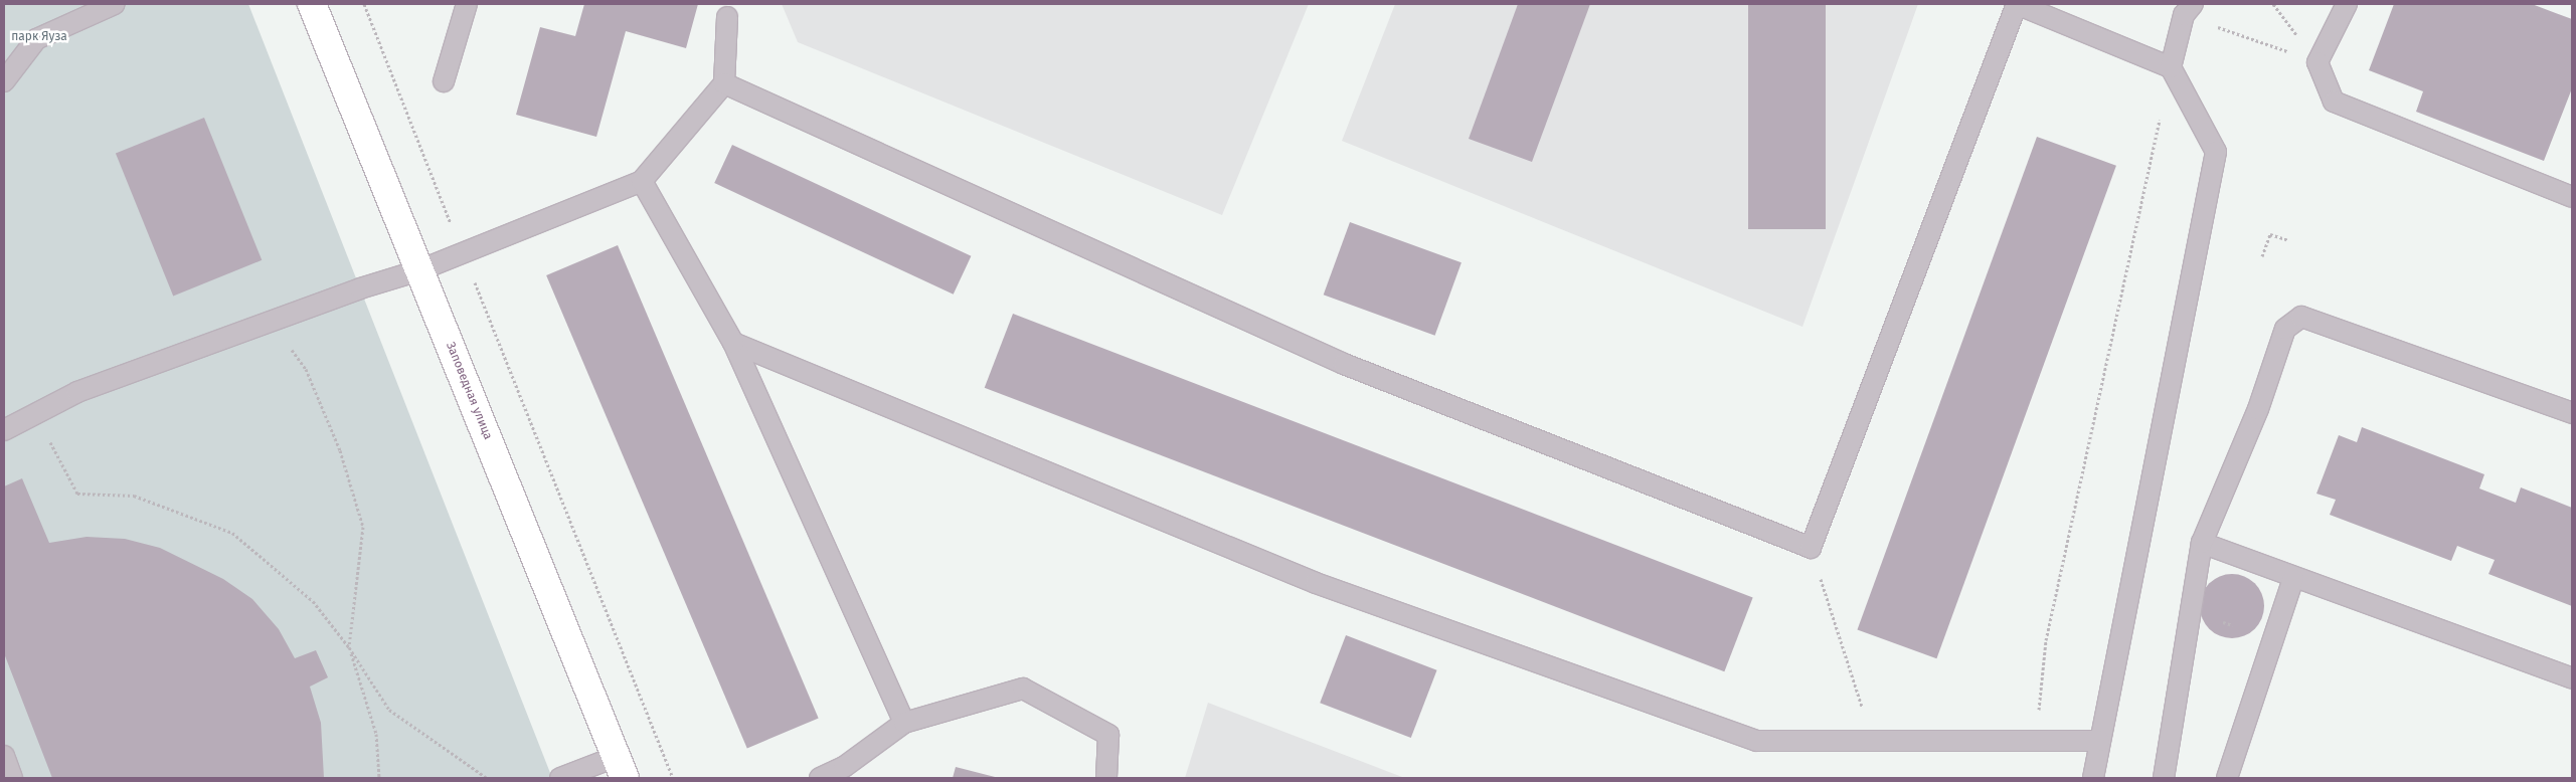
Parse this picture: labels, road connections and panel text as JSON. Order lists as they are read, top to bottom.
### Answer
{
  "streets": {
    "street": ["Заповедная улица"]
  },
  "parks": ["парк Яуза"]
}
